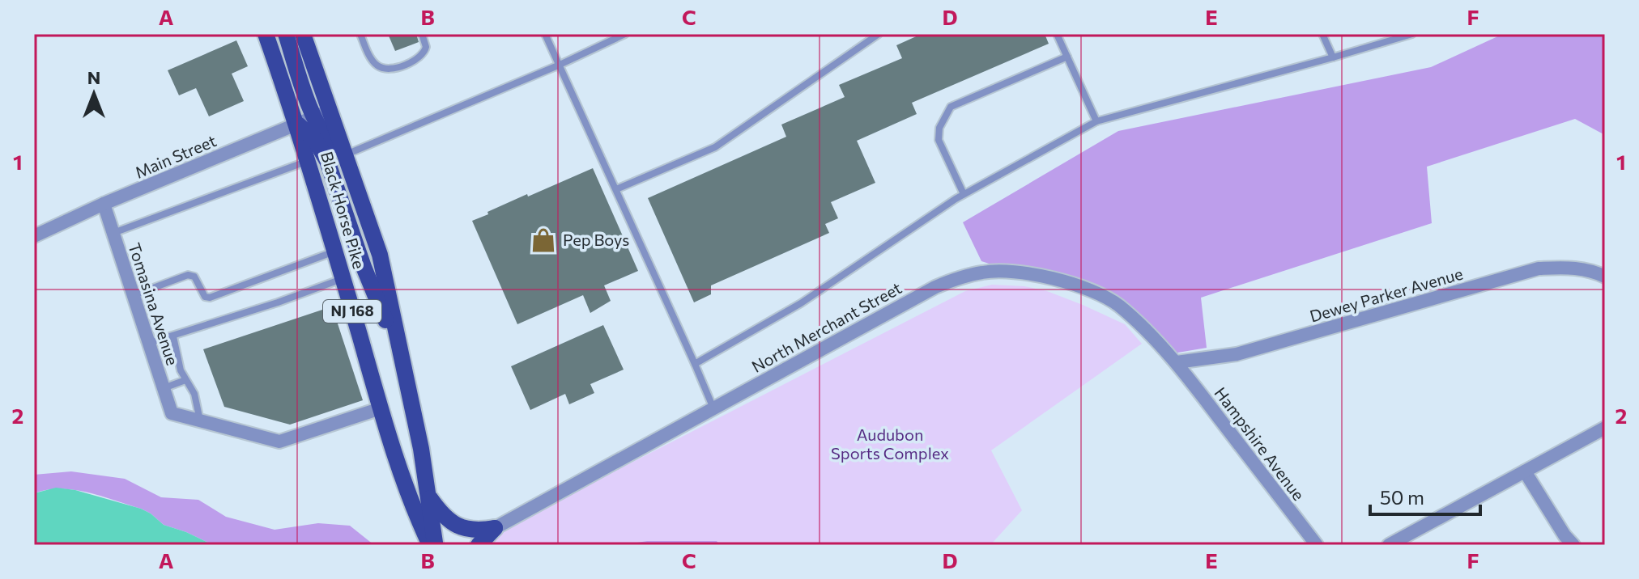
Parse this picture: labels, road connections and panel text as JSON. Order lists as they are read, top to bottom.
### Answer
{
  "streets": {
    "main road": ["Black Horse Pike", "NJ 168"],
    "street": [
      "Main Street",
      "Dewey Parker Avenue",
      "Tomasina Avenue",
      "North Merchant Street",
      "Hampshire Avenue"
    ]
  },
  "crossings": [
    ["Main Street", "Black Horse Pike"],
    ["Main Street", "Tomasina Avenue"],
    ["Dewey Parker Avenue", "North Merchant Street"],
    ["Dewey Parker Avenue", "Hampshire Avenue"],
    ["North Merchant Street", "Hampshire Avenue"]
  ],
  "parks": ["Audubon Sports Complex"],
  "places": {
    "shop": ["Pep Boys"]
  },
  "scale_bar": "50 m",
  "north": "top",
  "grid": {
    "columns": [
      "A",
      "B",
      "C",
      "D",
      "E",
      "F"
    ],
    "rows": ["1", "2"]
  }
}
